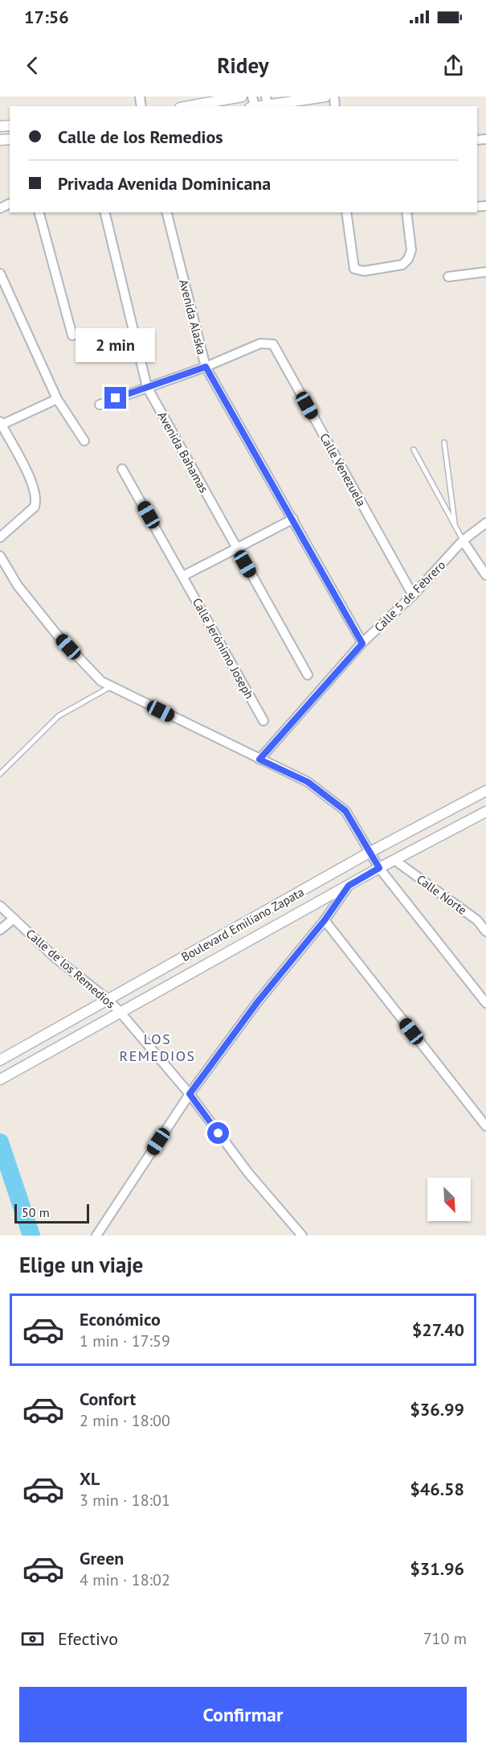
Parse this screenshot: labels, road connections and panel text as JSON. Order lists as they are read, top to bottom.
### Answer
{
  "streets": {
    "street": [
      "Avenida Alaska",
      "Avenida Bahamas",
      "Calle Venezuela",
      "Calle 5 de Febrero",
      "Calle Jerónimo Joseph",
      "Calle Norte",
      "Boulevard Emiliano Zapata",
      "Calle de los Remedios"
    ]
  },
  "crossings": [
    ["Avenida Alaska", "Calle Venezuela"],
    ["Avenida Alaska", "Calle 5 de Febrero"],
    ["Calle Venezuela", "Calle 5 de Febrero"],
    ["Calle Norte", "Boulevard Emiliano Zapata"],
    ["Boulevard Emiliano Zapata", "Calle de los Remedios"]
  ],
  "districts": ["LOS REMEDIOS"],
  "scale_bar": "50 m",
  "north": "bottom right",
  "page": {
    "status": "17:56",
    "header": "Ridey",
    "banner": ["Calle de los Remedios", "Privada Avenida Dominicana"],
    "bubble": "2 min",
    "scale": "50 m",
    "heading": "Elige un viaje",
    "list": [
      {
        "name": "Económico",
        "note": "1 min · 17:59",
        "value": "$27.40"
      },
      {
        "name": "Confort",
        "note": "2 min · 18:00",
        "value": "$36.99"
      },
      {
        "name": "XL",
        "note": "3 min · 18:01",
        "value": "$46.58"
      },
      {
        "name": "Green",
        "note": "4 min · 18:02",
        "value": "$31.96"
      }
    ],
    "pay": ["Efectivo", "710 m"],
    "buttons": "Confirmar"
  }
}
